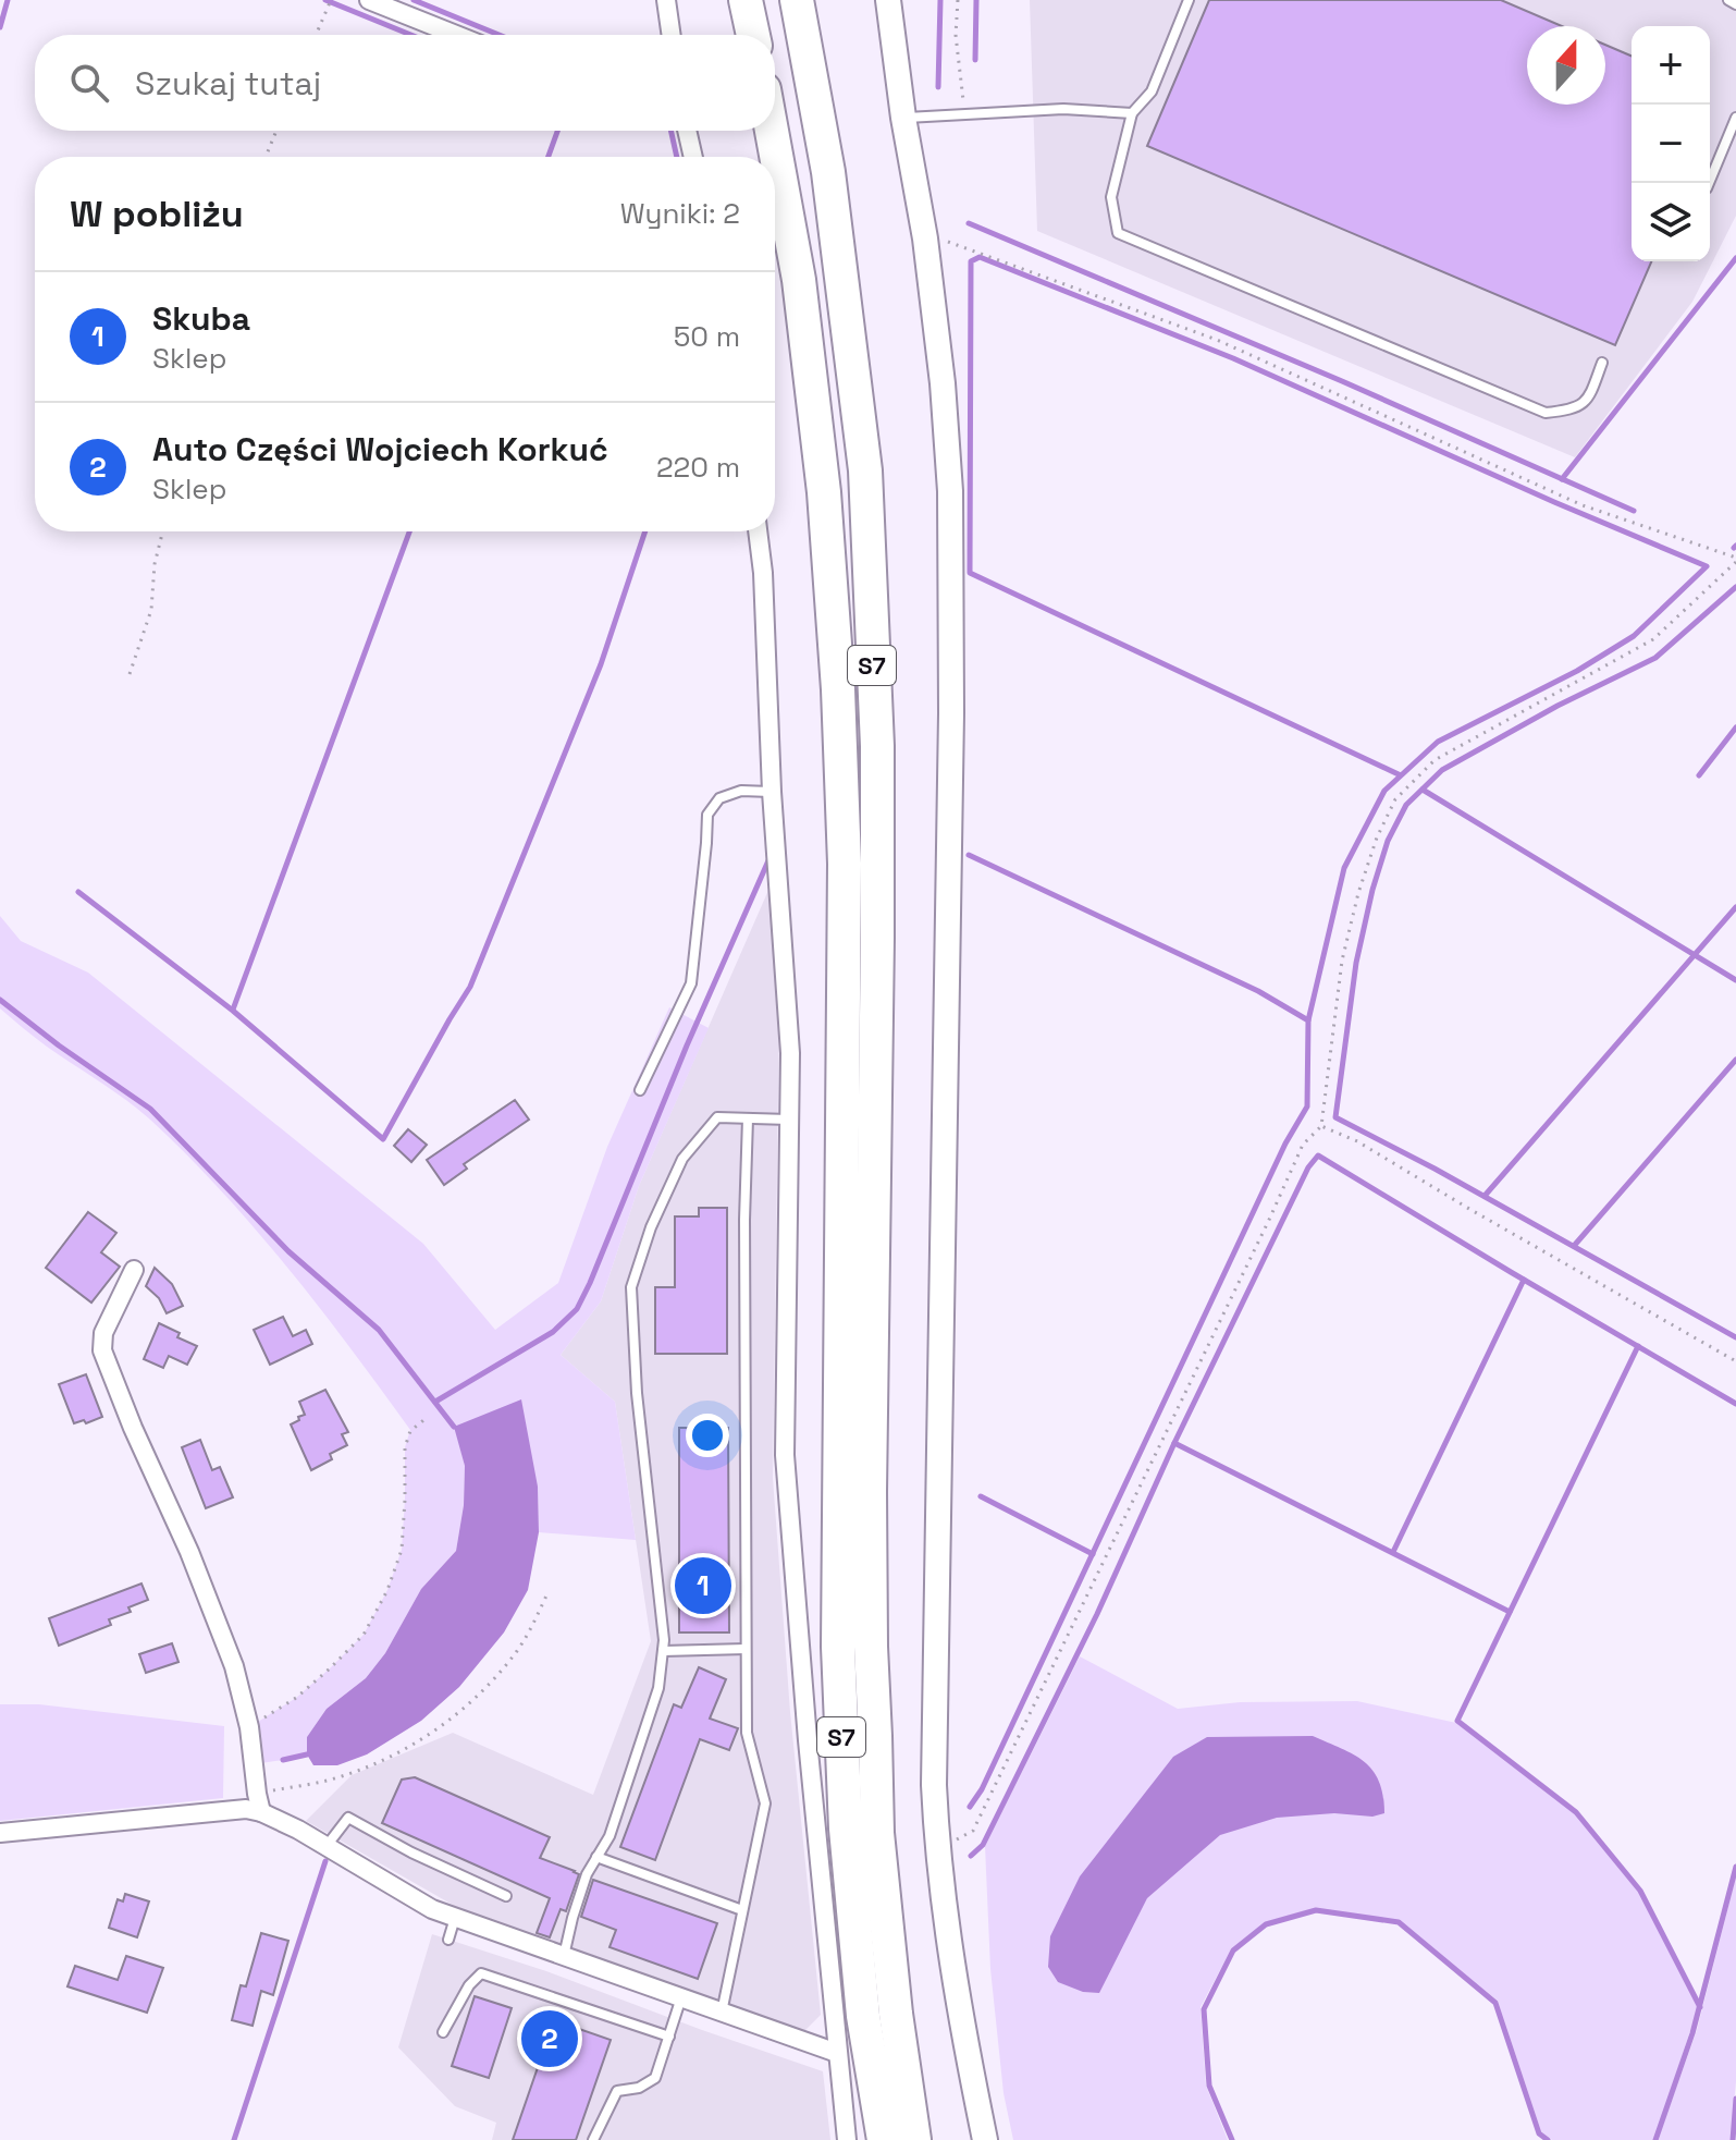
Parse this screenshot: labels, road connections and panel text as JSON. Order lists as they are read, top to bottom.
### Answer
{
  "streets": {
    "highway": ["S7"]
  },
  "north": "top",
  "page": {
    "map_buttons": ["+", "−"],
    "search": "Szukaj tutaj",
    "heading": ["W pobliżu", "Wyniki: 2"],
    "list": [
      {
        "mark": "1",
        "name": "Skuba",
        "note": "Sklep",
        "value": "50 m"
      },
      {
        "mark": "2",
        "name": "Auto Części Wojciech Korkuć",
        "note": "Sklep",
        "value": "220 m"
      }
    ],
    "pins": ["1", "2"]
  }
}
